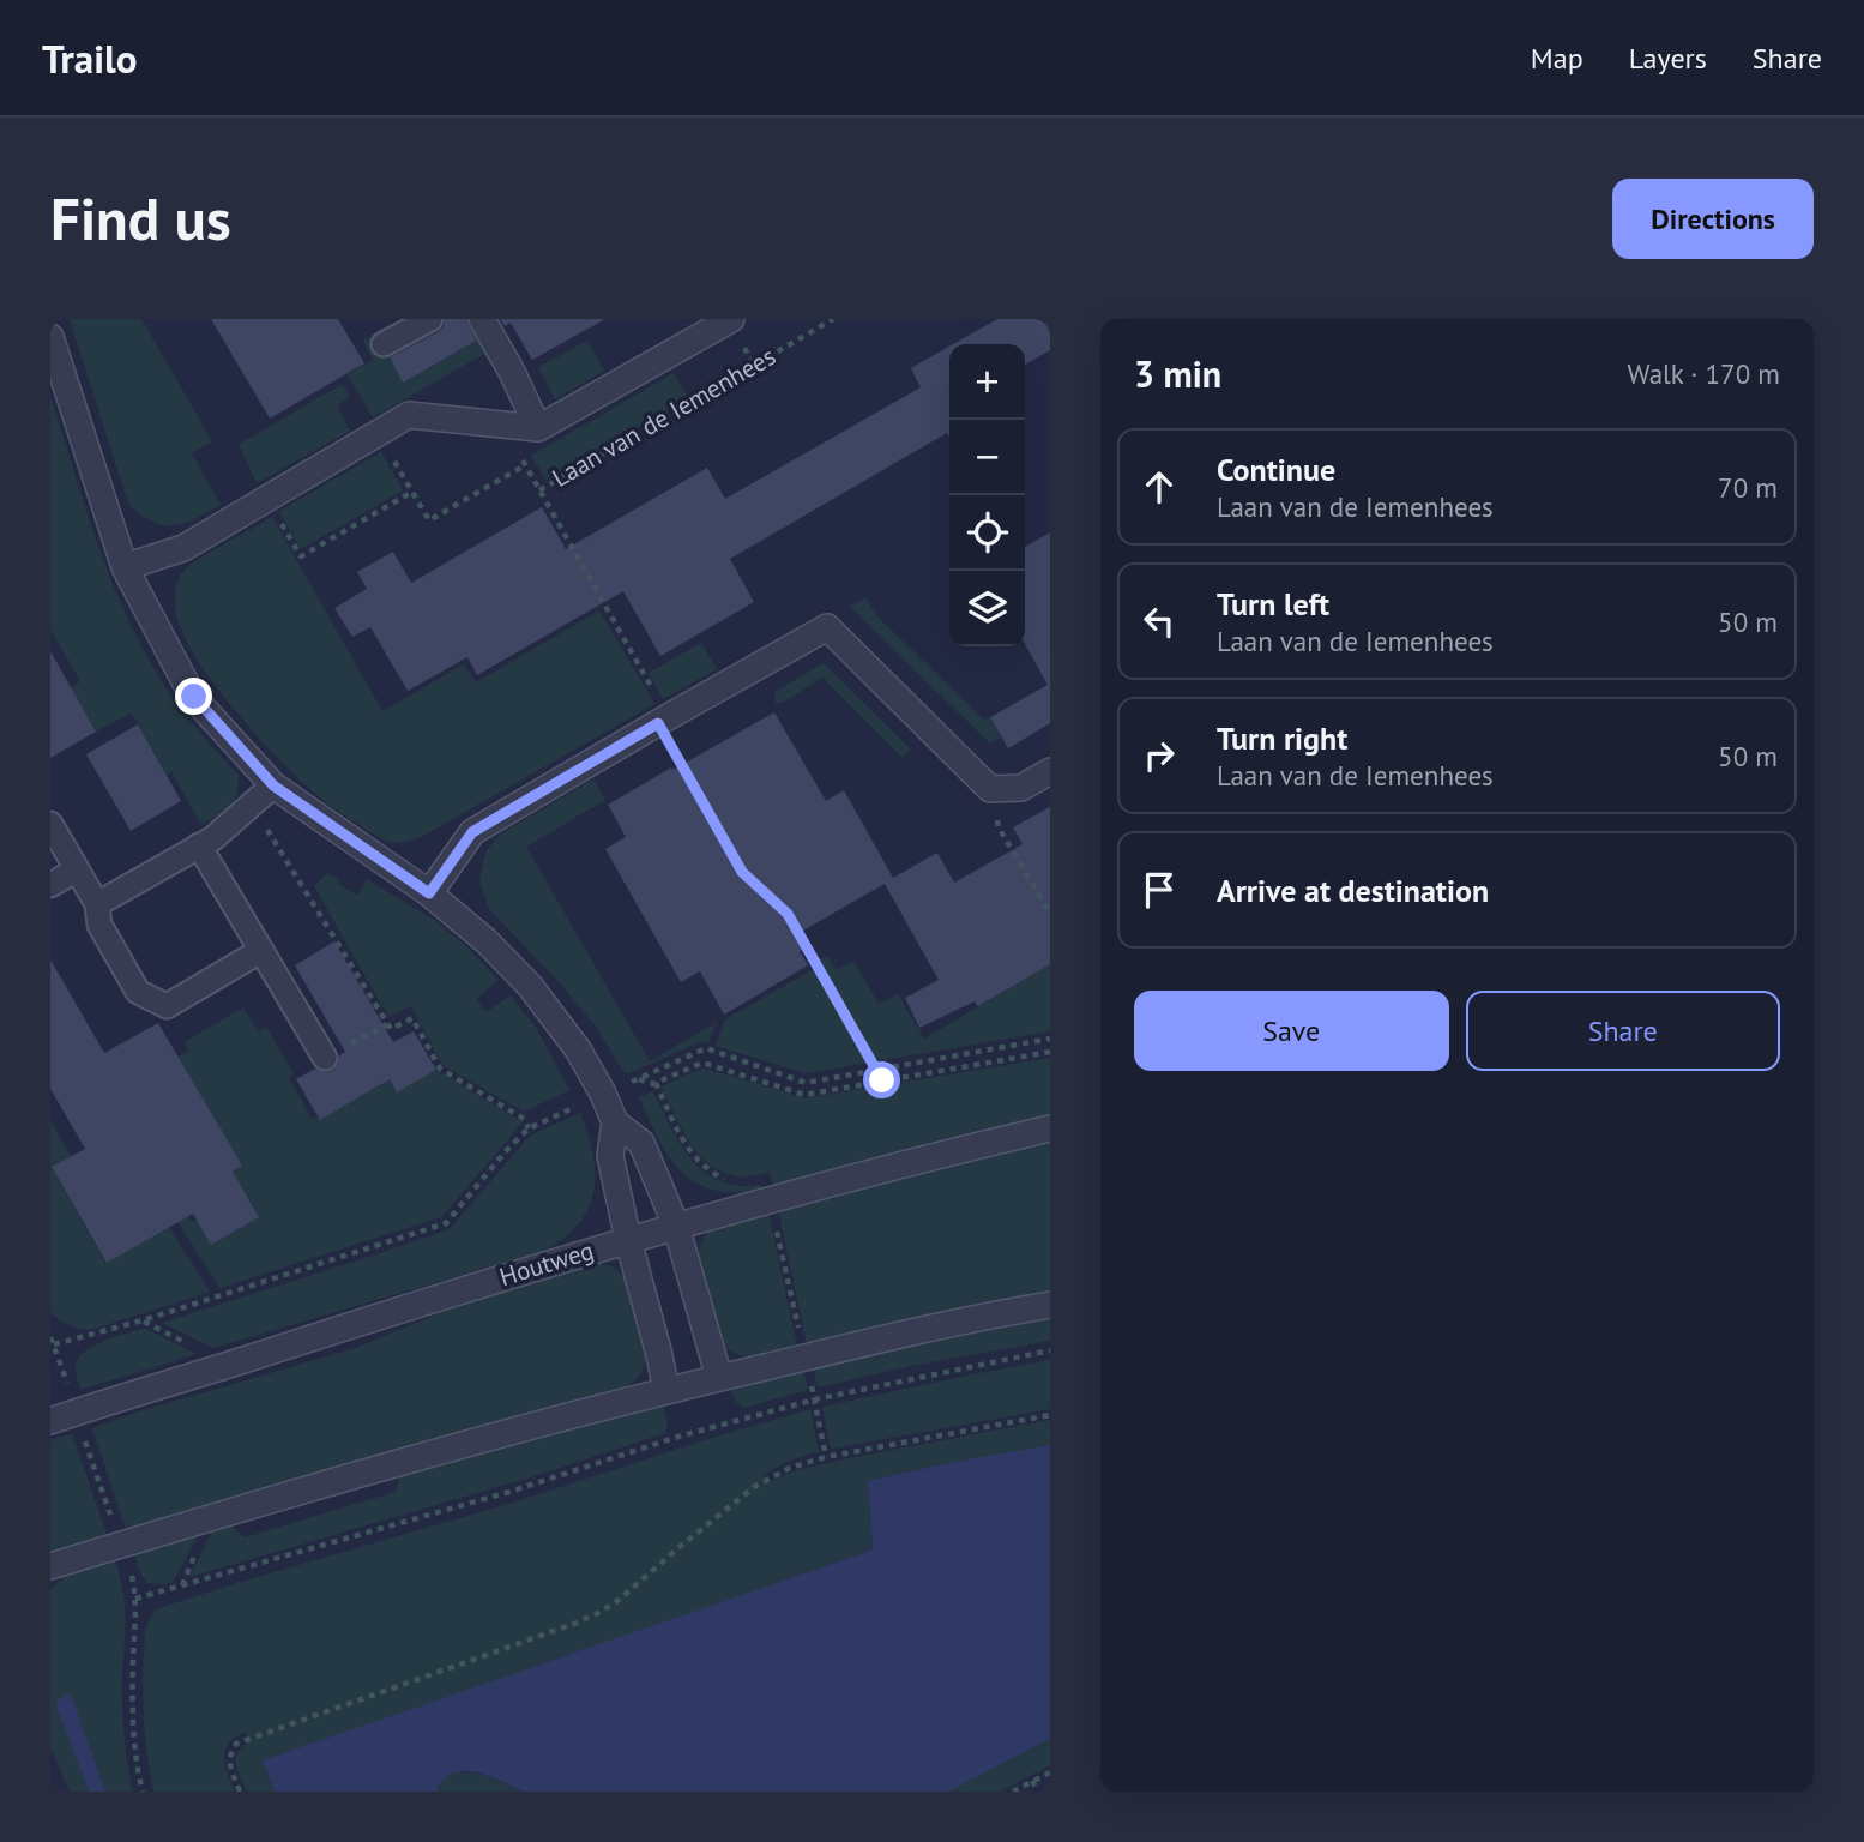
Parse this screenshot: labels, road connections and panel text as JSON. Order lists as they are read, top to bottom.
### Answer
{
  "streets": {
    "street": ["Laan van de Iemenhees", "Houtweg"]
  },
  "page": {
    "header": "Trailo",
    "nav": ["Map", "Layers", "Share"],
    "buttons": [
      "Directions",
      ["Save", "Share"]
    ],
    "title": "Find us",
    "heading": ["3 min", "Walk · 170 m"],
    "map_buttons": ["+", "−"],
    "list": [
      ["Continue", "Laan van de Iemenhees", "70 m"],
      ["Turn left", "Laan van de Iemenhees", "50 m"],
      ["Turn right", "Laan van de Iemenhees", "50 m"],
      "Arrive at destination"
    ]
  }
}
